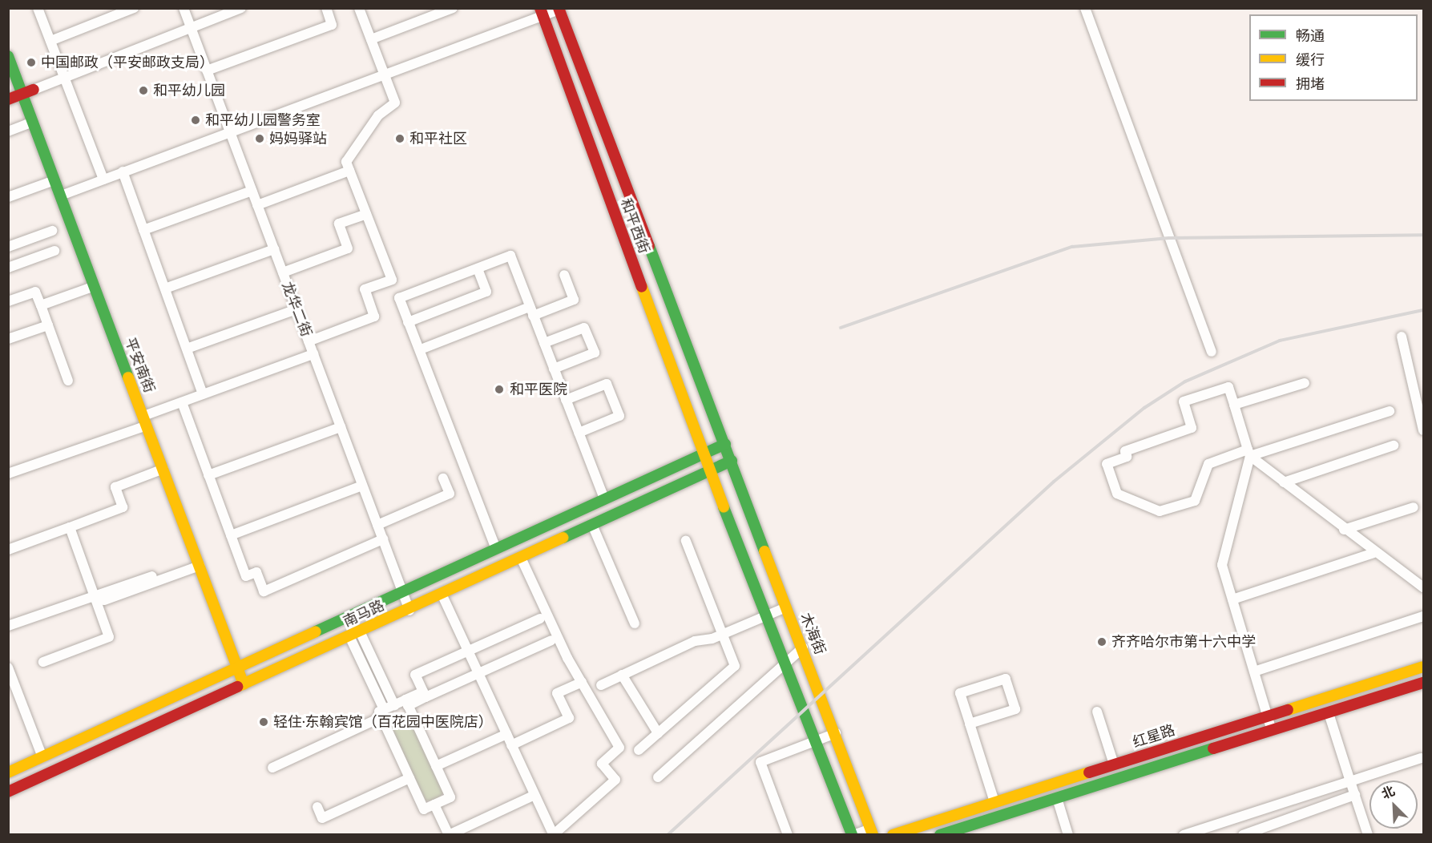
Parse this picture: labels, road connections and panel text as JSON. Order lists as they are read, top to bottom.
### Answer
{
  "streets": {
    "main road": [
      "和平西街",
      "平安南街",
      "南马路",
      "木海街",
      "红星路"
    ],
    "street": ["龙华二街"]
  },
  "crossings": [
    ["和平西街", "南马路"],
    ["和平西街", "木海街"],
    ["龙华二街", "南马路"],
    ["平安南街", "南马路"],
    ["南马路", "木海街"]
  ],
  "places": [
    "中国邮政（平安邮政支局）",
    "和平幼儿园",
    "和平幼儿园警务室",
    "妈妈驿站",
    "和平社区",
    "和平医院",
    "齐齐哈尔市第十六中学",
    "轻住·东翰宾馆（百花园中医院店）"
  ],
  "legend": ["畅通", "缓行", "拥堵"],
  "north": "top left"
}
